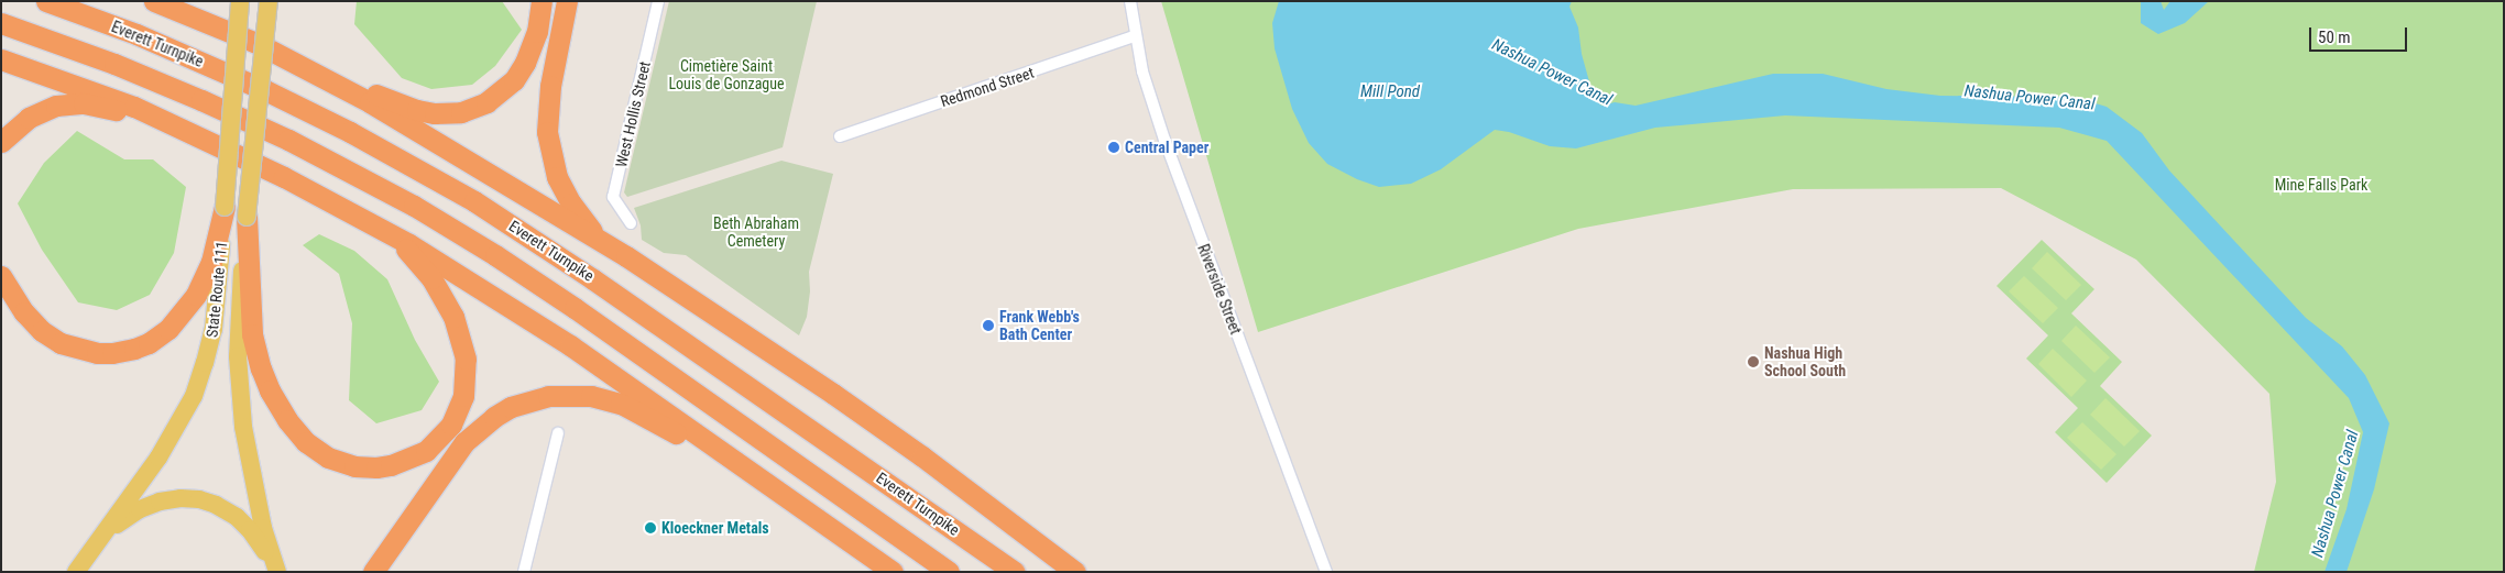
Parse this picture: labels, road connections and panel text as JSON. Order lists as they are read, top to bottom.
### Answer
{
  "streets": {
    "highway": ["Everett Turnpike"],
    "main road": ["State Route 111"],
    "street": ["Redmond Street", "West Hollis Street", "Riverside Street"]
  },
  "crossings": [
    ["Redmond Street", "Riverside Street"]
  ],
  "water": ["Nashua Power Canal", "Mill Pond"],
  "parks": ["Cimetière Saint Louis de Gonzague", "Mine Falls Park", "Beth Abraham Cemetery"],
  "places": [
    "Central Paper",
    "Frank Webb's Bath Center",
    "Nashua High School South",
    "Kloeckner Metals"
  ],
  "scale_bar": "50 m"
}
